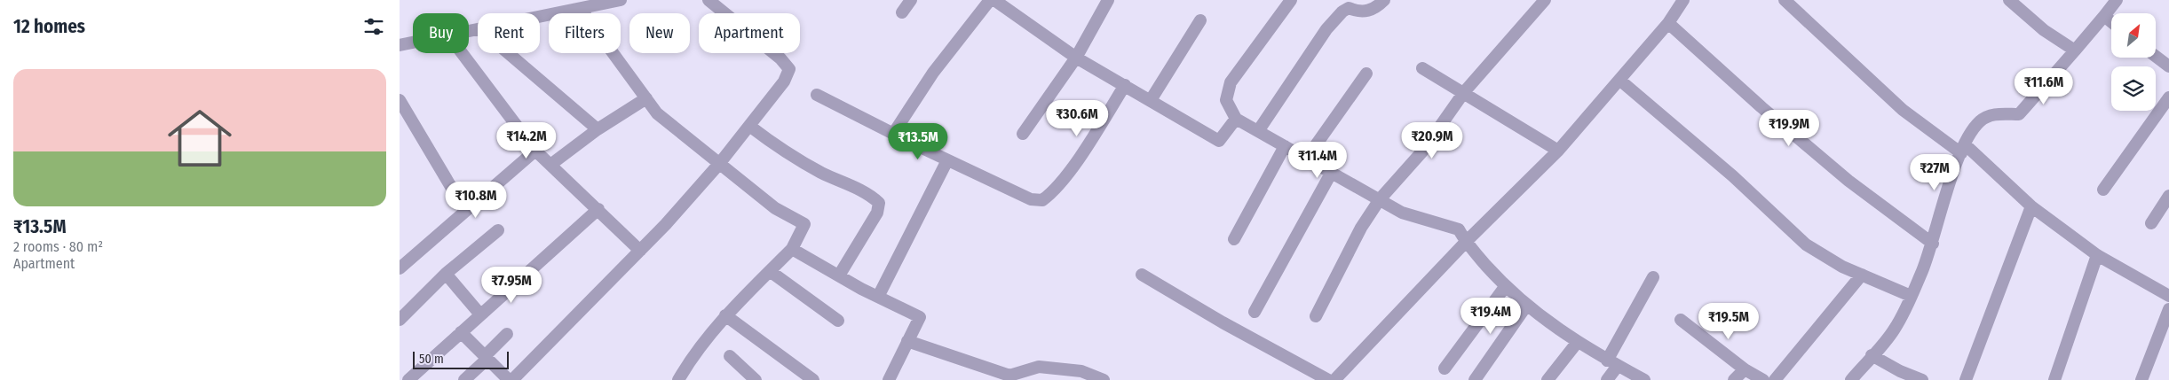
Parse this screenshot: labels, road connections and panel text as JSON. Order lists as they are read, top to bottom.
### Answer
{
  "scale_bar": "50 m",
  "north": "top right",
  "page": {
    "heading": "12 homes",
    "chip": [
      "Buy",
      "Rent",
      "Filters",
      "New",
      "Apartment"
    ],
    "list": [
      {
        "name": "₹13.5M",
        "note": "2 rooms · 80 m² · Apartment"
      }
    ],
    "price": [
      "₹11.6M",
      "₹30.6M",
      "₹19.9M",
      "₹14.2M",
      "₹20.9M",
      "₹13.5M",
      "₹11.4M",
      "₹27M",
      "₹10.8M",
      "₹7.95M",
      "₹19.4M",
      "₹19.5M"
    ],
    "scale": "50 m"
  }
}
